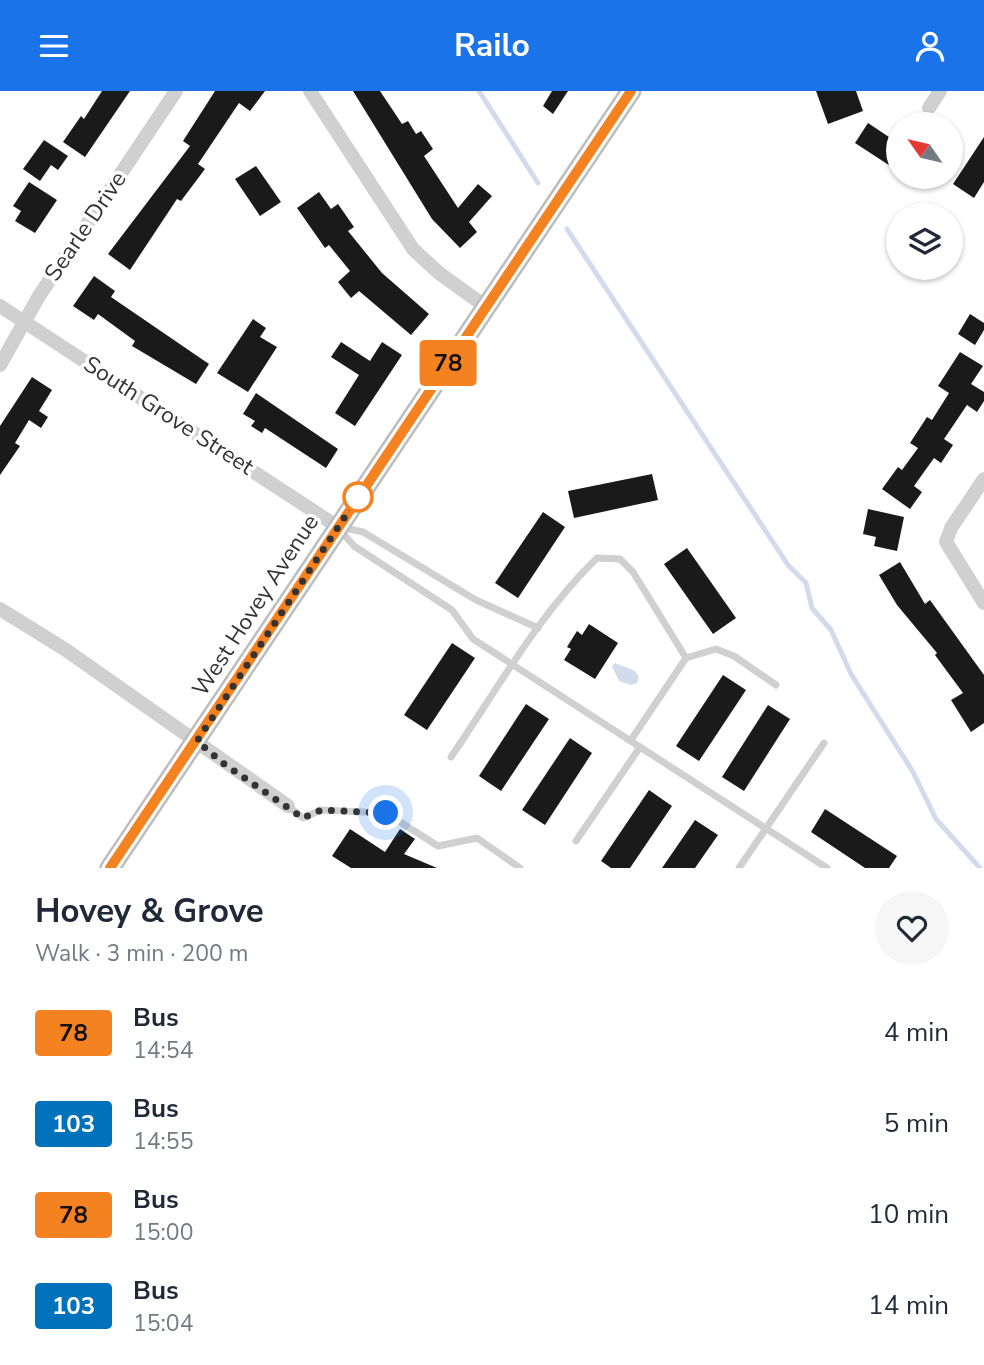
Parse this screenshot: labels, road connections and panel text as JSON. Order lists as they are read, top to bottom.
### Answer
{
  "streets": {
    "main road": ["West Hovey Avenue"],
    "street": ["Searle Drive", "South Grove Street"]
  },
  "crossings": [
    ["Searle Drive", "South Grove Street"],
    ["South Grove Street", "West Hovey Avenue"]
  ],
  "lines": ["bus line 78"],
  "north": "top left",
  "page": {
    "header": "Railo",
    "on_map": "78",
    "heading": ["Hovey & Grove", "Walk · 3 min · 200 m"],
    "list": [
      {
        "mark": "78",
        "name": "Bus",
        "note": "14:54",
        "value": "4 min"
      },
      {
        "mark": "103",
        "name": "Bus",
        "note": "14:55",
        "value": "5 min"
      },
      {
        "mark": "78",
        "name": "Bus",
        "note": "15:00",
        "value": "10 min"
      },
      {
        "mark": "103",
        "name": "Bus",
        "note": "15:04",
        "value": "14 min"
      }
    ]
  }
}
